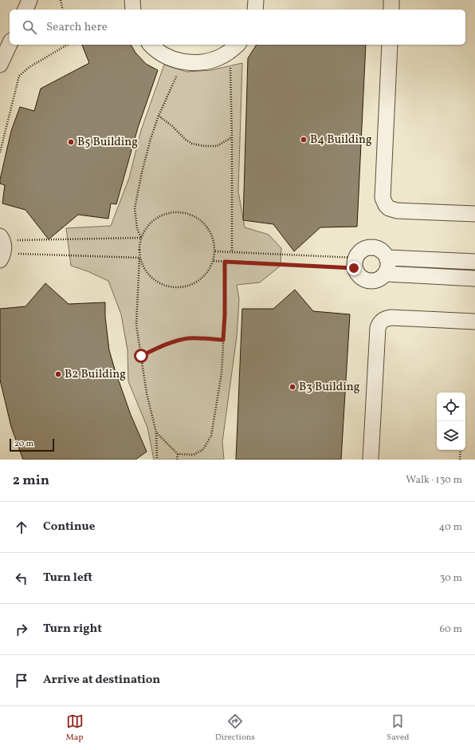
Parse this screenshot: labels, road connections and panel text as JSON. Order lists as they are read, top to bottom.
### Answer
{
  "places": [
    "B4 Building",
    "B5 Building",
    "B2 Building",
    "B3 Building"
  ],
  "scale_bar": "20 m",
  "page": {
    "search": "Search here",
    "scale": "20 m",
    "heading": ["2 min", "Walk · 130 m"],
    "list": [
      ["Continue", "40 m"],
      ["Turn left", "30 m"],
      ["Turn right", "60 m"],
      "Arrive at destination"
    ],
    "nav": ["Map", "Directions", "Saved"]
  }
}
